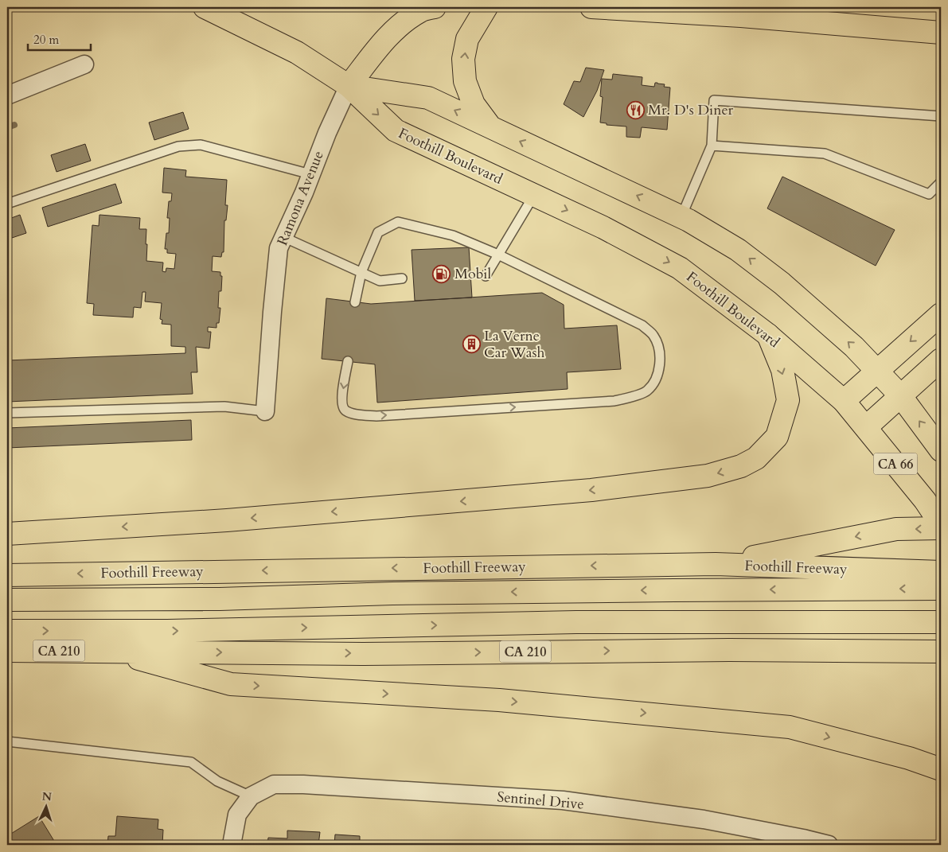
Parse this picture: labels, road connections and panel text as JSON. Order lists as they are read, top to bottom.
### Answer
{
  "streets": {
    "main road": [
      "Foothill Boulevard",
      "CA 66",
      "Foothill Freeway",
      "CA 210"
    ],
    "street": ["Ramona Avenue", "Sentinel Drive"]
  },
  "crossings": [
    ["Foothill Boulevard", "Ramona Avenue"]
  ],
  "places": {
    "restaurant": ["Mr. D's Diner"],
    "fuel station": ["Mobil"],
    "building": ["La Verne Car Wash"]
  },
  "scale_bar": "20 m",
  "north": "top"
}
